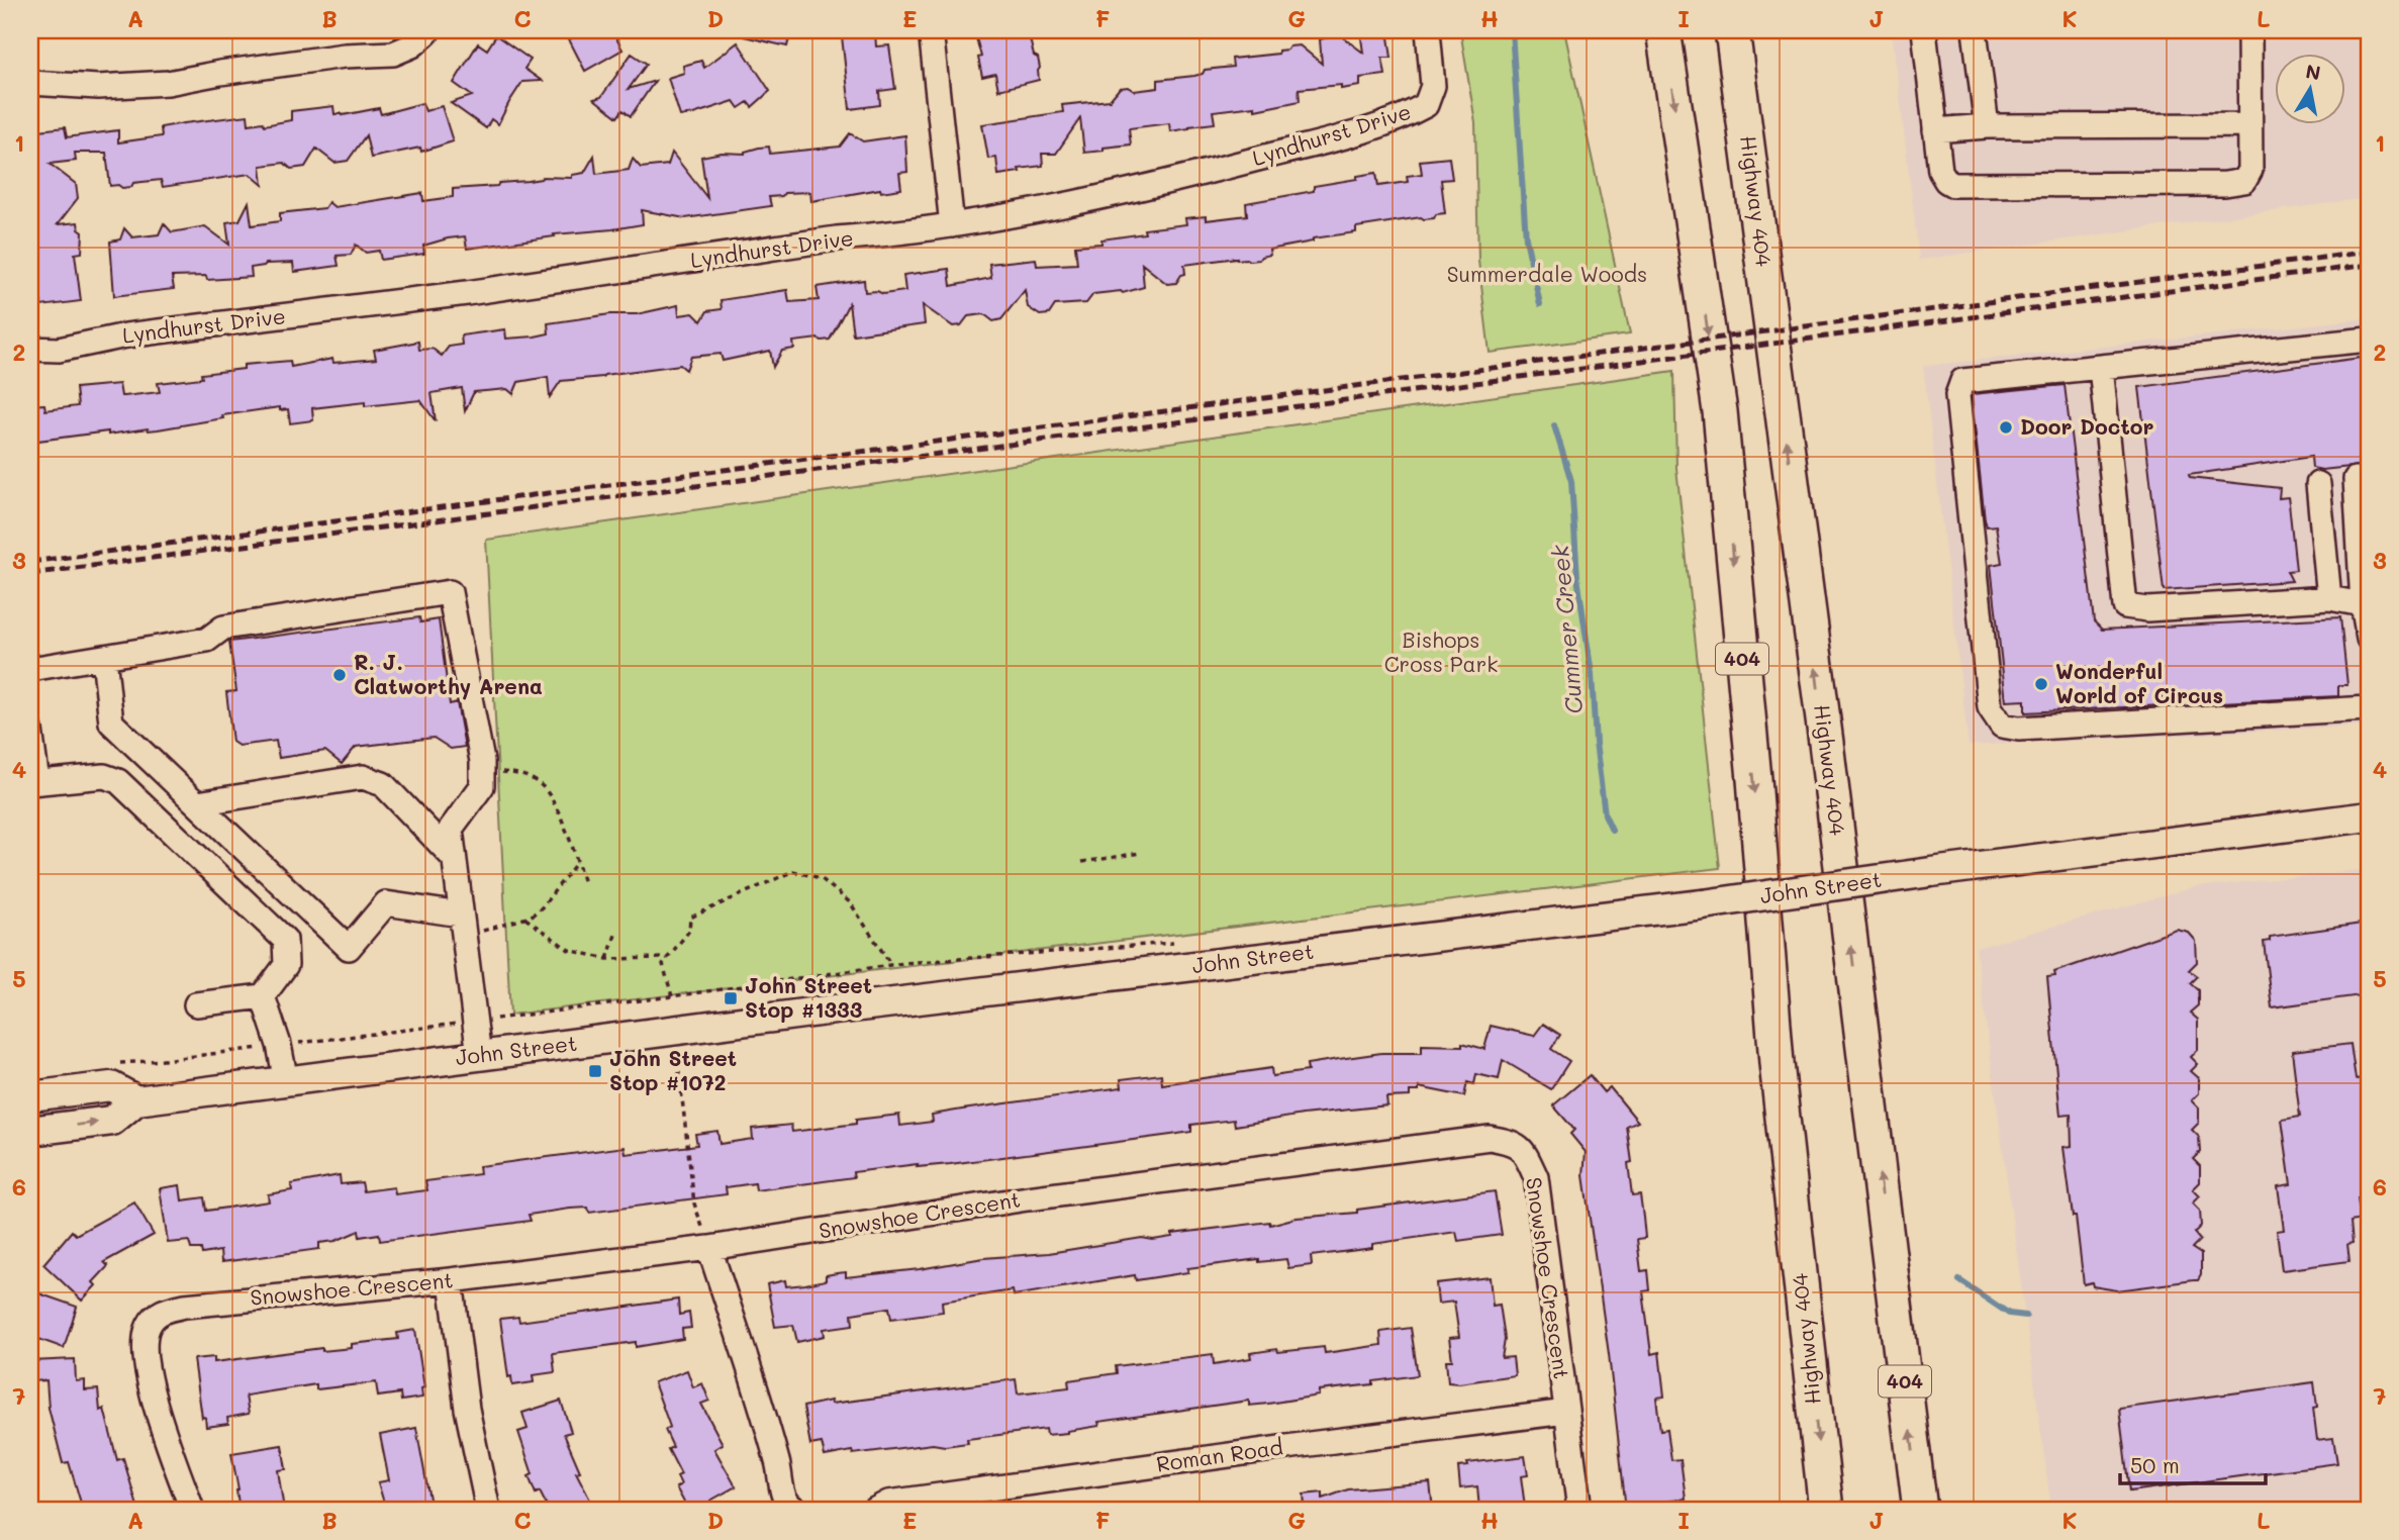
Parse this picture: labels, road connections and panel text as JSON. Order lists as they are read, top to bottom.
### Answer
{
  "streets": {
    "highway": ["Highway 404", "404"],
    "main road": ["John Street"],
    "street": ["Lyndhurst Drive", "Snowshoe Crescent", "Roman Road"]
  },
  "crossings": [
    ["Snowshoe Crescent", "Roman Road"]
  ],
  "water": ["Cummer Creek"],
  "parks": ["Summerdale Woods", "Bishops Cross Park"],
  "places": {
    "other": ["Door Doctor", "R. J. Clatworthy Arena", "Wonderful World of Circus"],
    "transit": ["John Street Stop #1333", "John Street Stop #1072"]
  },
  "scale_bar": "50 m",
  "north": "top",
  "grid": {
    "columns": [
      "A",
      "B",
      "C",
      "D",
      "E",
      "F",
      "G",
      "H",
      "I",
      "J",
      "K",
      "L"
    ],
    "rows": [
      "1",
      "2",
      "3",
      "4",
      "5",
      "6",
      "7"
    ]
  }
}
